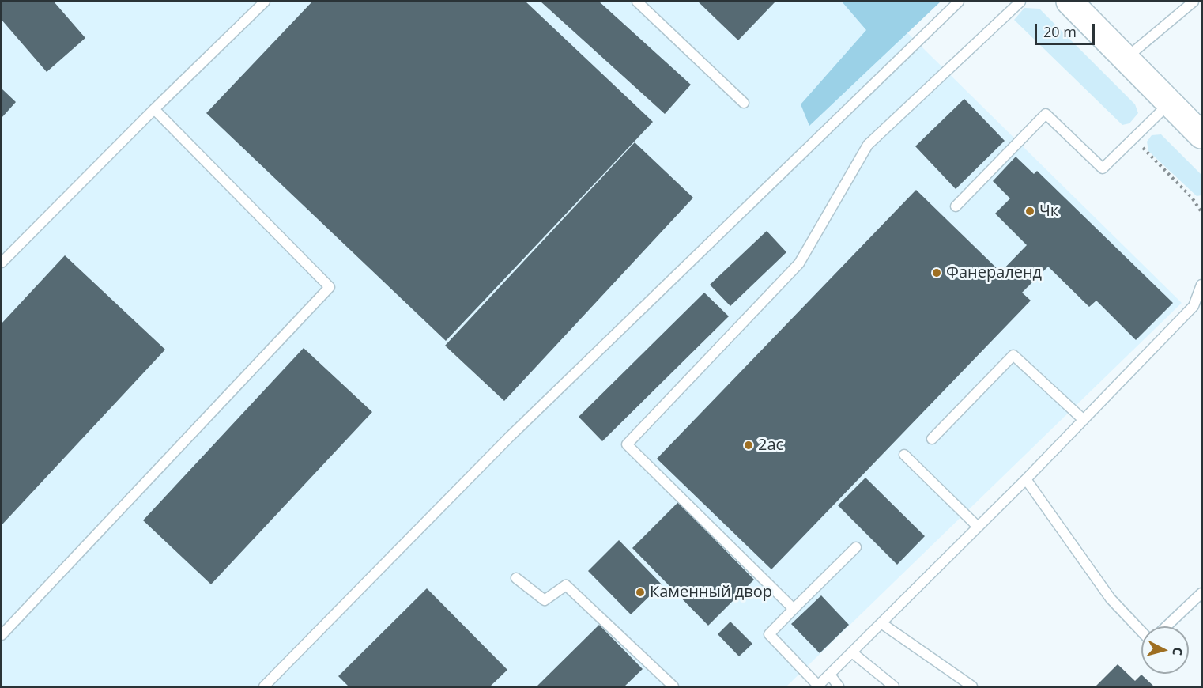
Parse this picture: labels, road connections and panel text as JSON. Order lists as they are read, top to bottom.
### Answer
{
  "places": [
    "Чк",
    "Фанераленд",
    "2ас",
    "Каменный двор"
  ],
  "scale_bar": "20 m",
  "north": "right"
}
